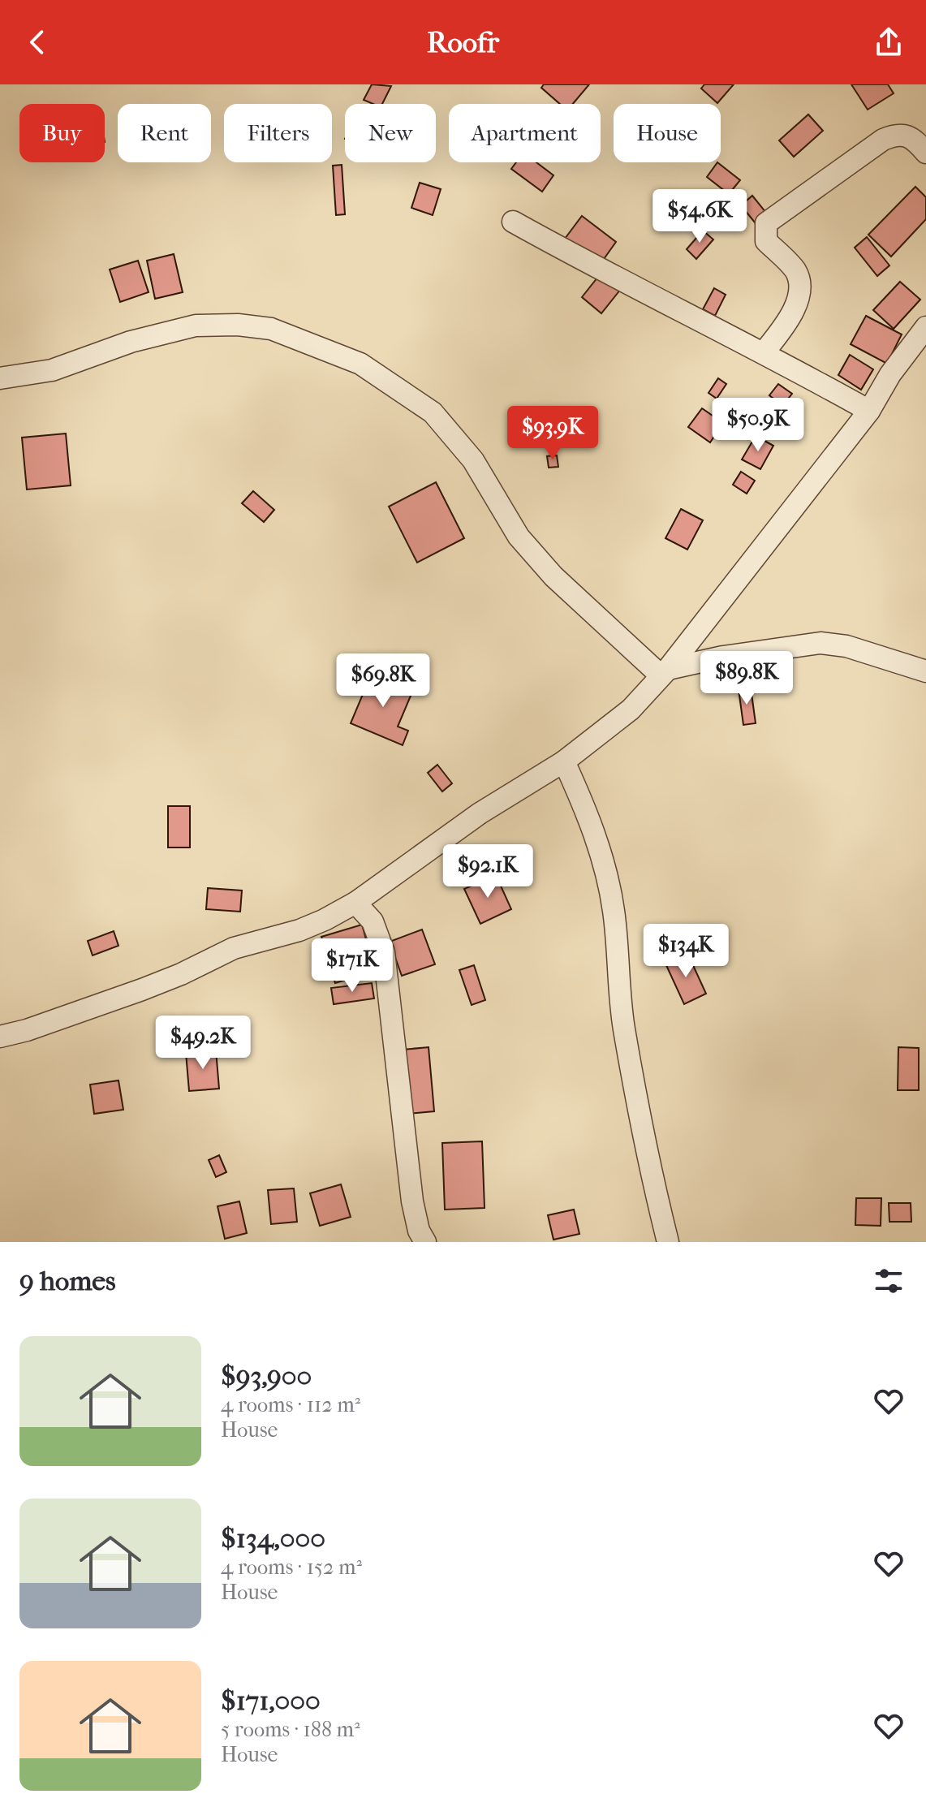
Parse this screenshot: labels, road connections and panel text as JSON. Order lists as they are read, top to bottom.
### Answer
{
  "page": {
    "header": "Roofr",
    "chip": [
      "Buy",
      "Rent",
      "Filters",
      "New",
      "Apartment",
      "House"
    ],
    "price": [
      "$54.6K",
      "$50.9K",
      "$93.9K",
      "$89.8K",
      "$69.8K",
      "$92.1K",
      "$134K",
      "$171K",
      "$49.2K"
    ],
    "heading": "9 homes",
    "list": [
      {
        "name": "$93,900",
        "note": "4 rooms · 112 m² · House"
      },
      {
        "name": "$134,000",
        "note": "4 rooms · 152 m² · House"
      },
      {
        "name": "$171,000",
        "note": "5 rooms · 188 m² · House"
      }
    ]
  }
}
